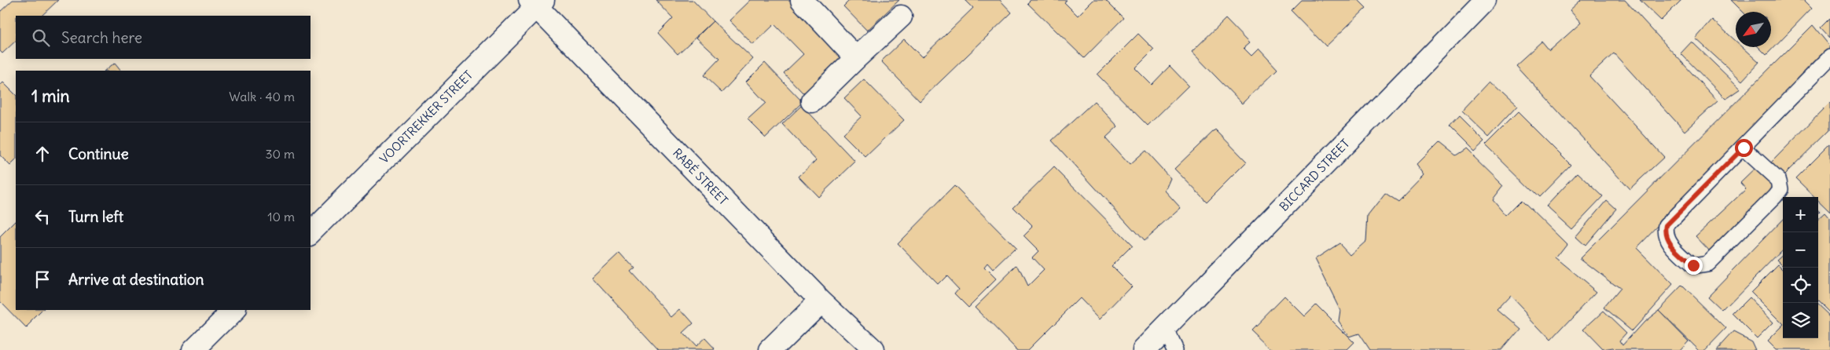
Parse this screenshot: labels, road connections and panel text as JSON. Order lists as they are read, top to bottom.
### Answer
{
  "streets": {
    "street": ["VOORTREKKER STREET", "BICCARD STREET", "RABÉ STREET"]
  },
  "crossings": [
    ["VOORTREKKER STREET", "RABÉ STREET"]
  ],
  "north": "bottom left",
  "page": {
    "search": "Search here",
    "heading": ["1 min", "Walk · 40 m"],
    "list": [
      ["Continue", "30 m"],
      ["Turn left", "10 m"],
      "Arrive at destination"
    ],
    "map_buttons": ["+", "−"]
  }
}
